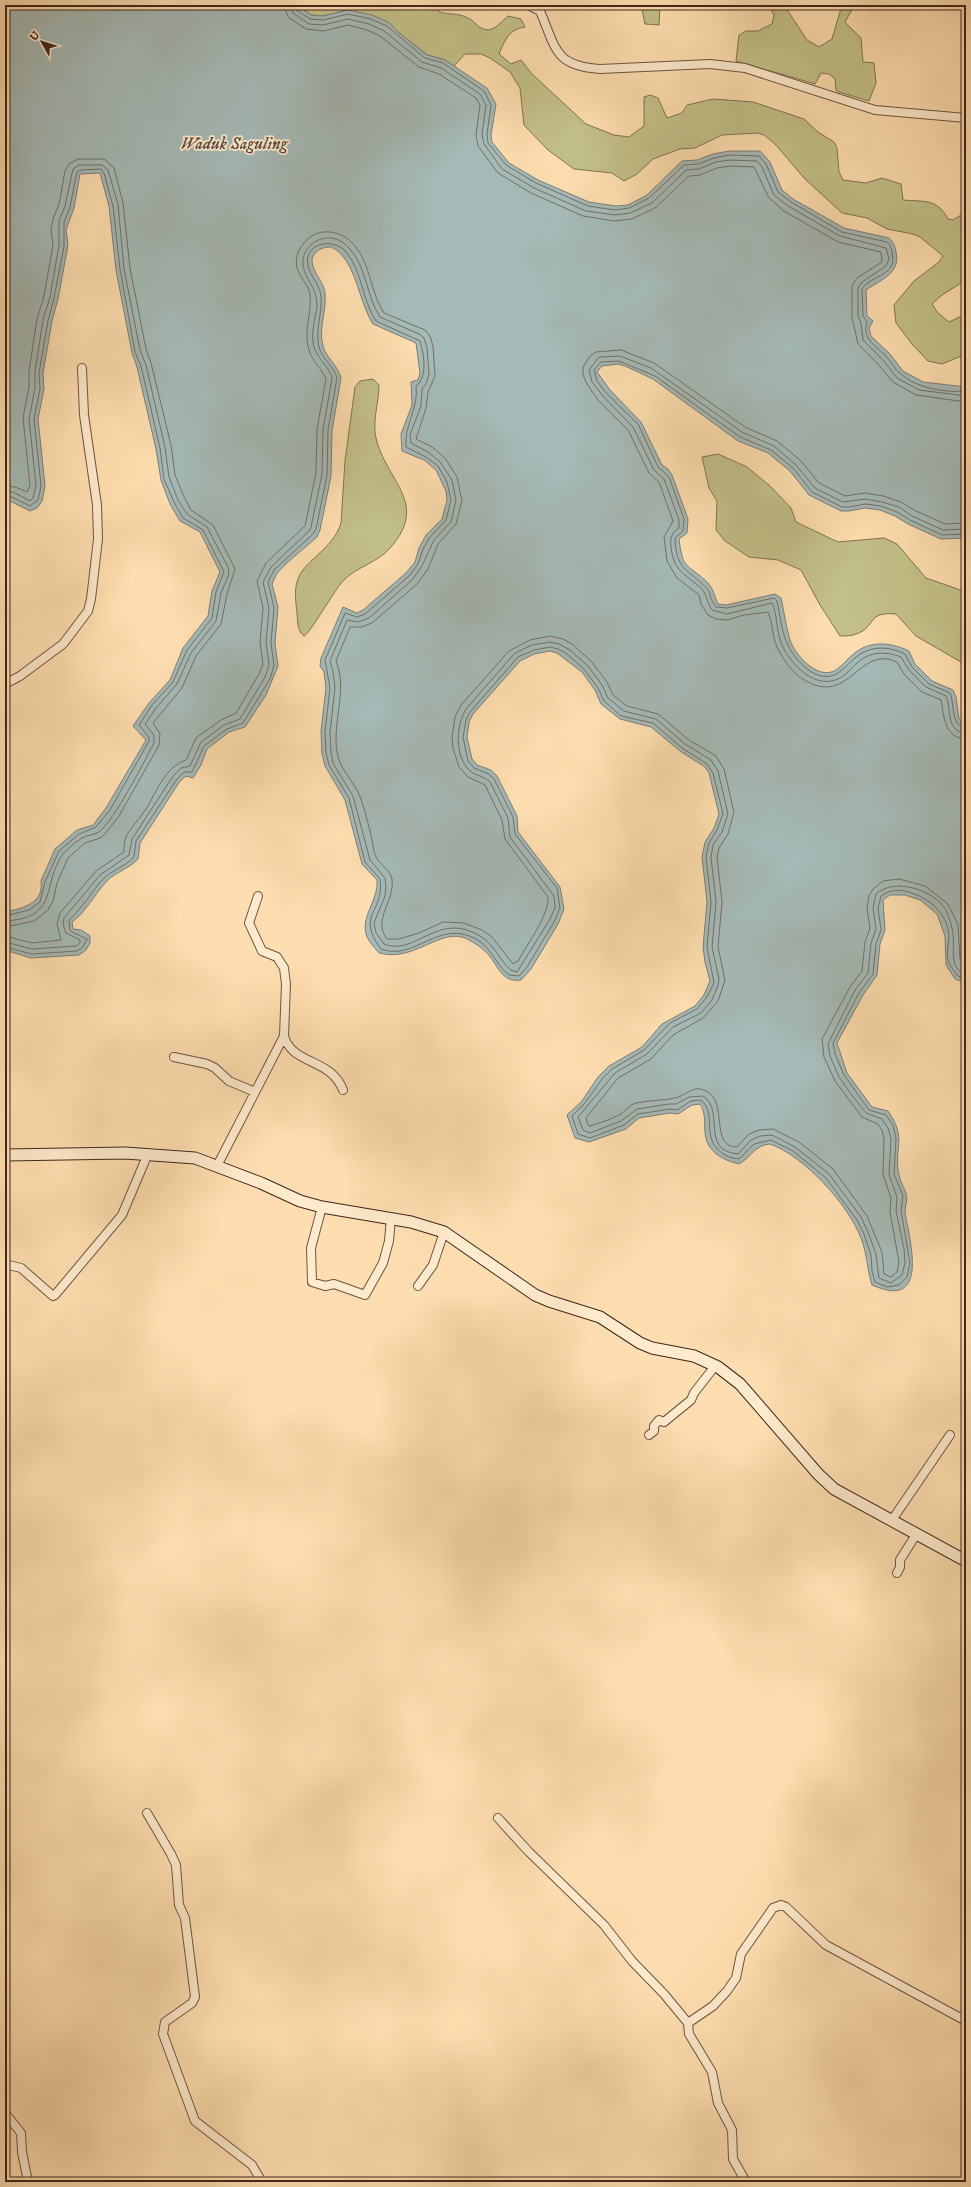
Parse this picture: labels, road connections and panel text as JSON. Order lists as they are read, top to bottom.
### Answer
{
  "water": ["Waduk Saguling"],
  "north": "top left"
}
